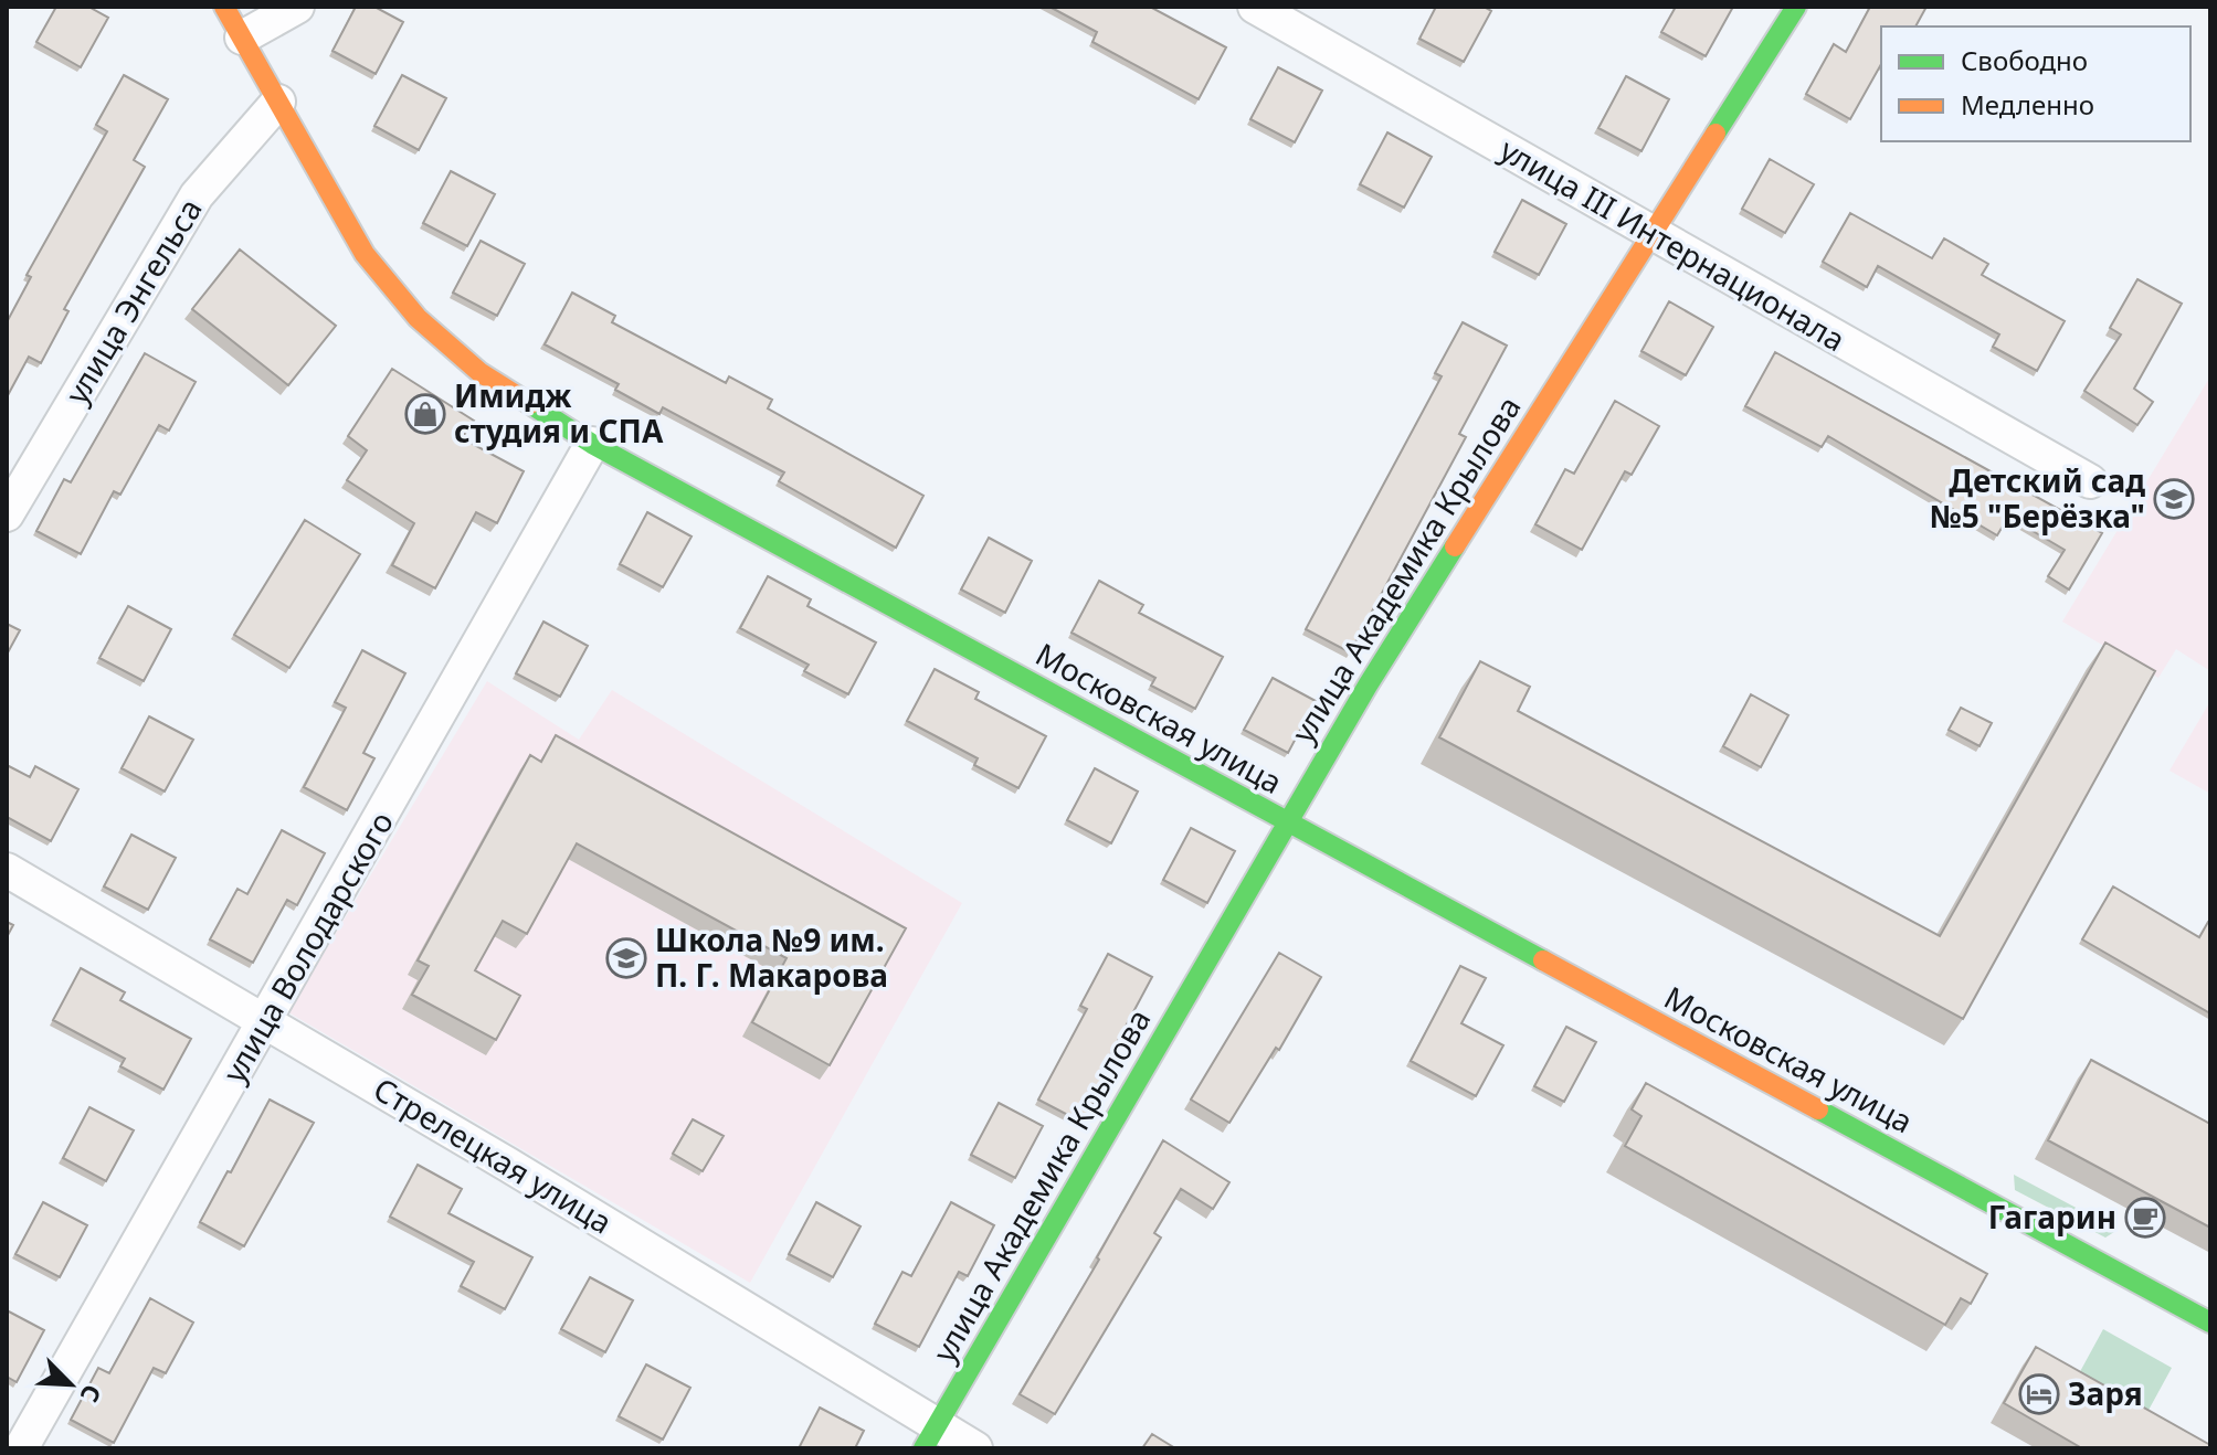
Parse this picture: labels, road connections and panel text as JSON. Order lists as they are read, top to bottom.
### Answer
{
  "streets": {
    "street": [
      "улица III Интернационала",
      "улица Энгельса",
      "улица Академика Крылова",
      "Московская улица",
      "улица Володарского",
      "Стрелецкая улица"
    ]
  },
  "crossings": [
    ["улица III Интернационала", "улица Академика Крылова"],
    ["улица Энгельса", "Московская улица"],
    ["улица Академика Крылова", "Московская улица"],
    ["улица Академика Крылова", "Стрелецкая улица"],
    ["Московская улица", "улица Володарского"],
    ["улица Володарского", "Стрелецкая улица"]
  ],
  "places": {
    "shop": ["Имидж студия и СПА"],
    "school or university": ["Детский сад №5 \"Берёзка\"", "Школа №9 им. П. Г. Макарова"],
    "cafe": ["Гагарин"],
    "hotel": ["Заря"]
  },
  "legend": ["Свободно", "Медленно"],
  "north": "bottom right"
}
